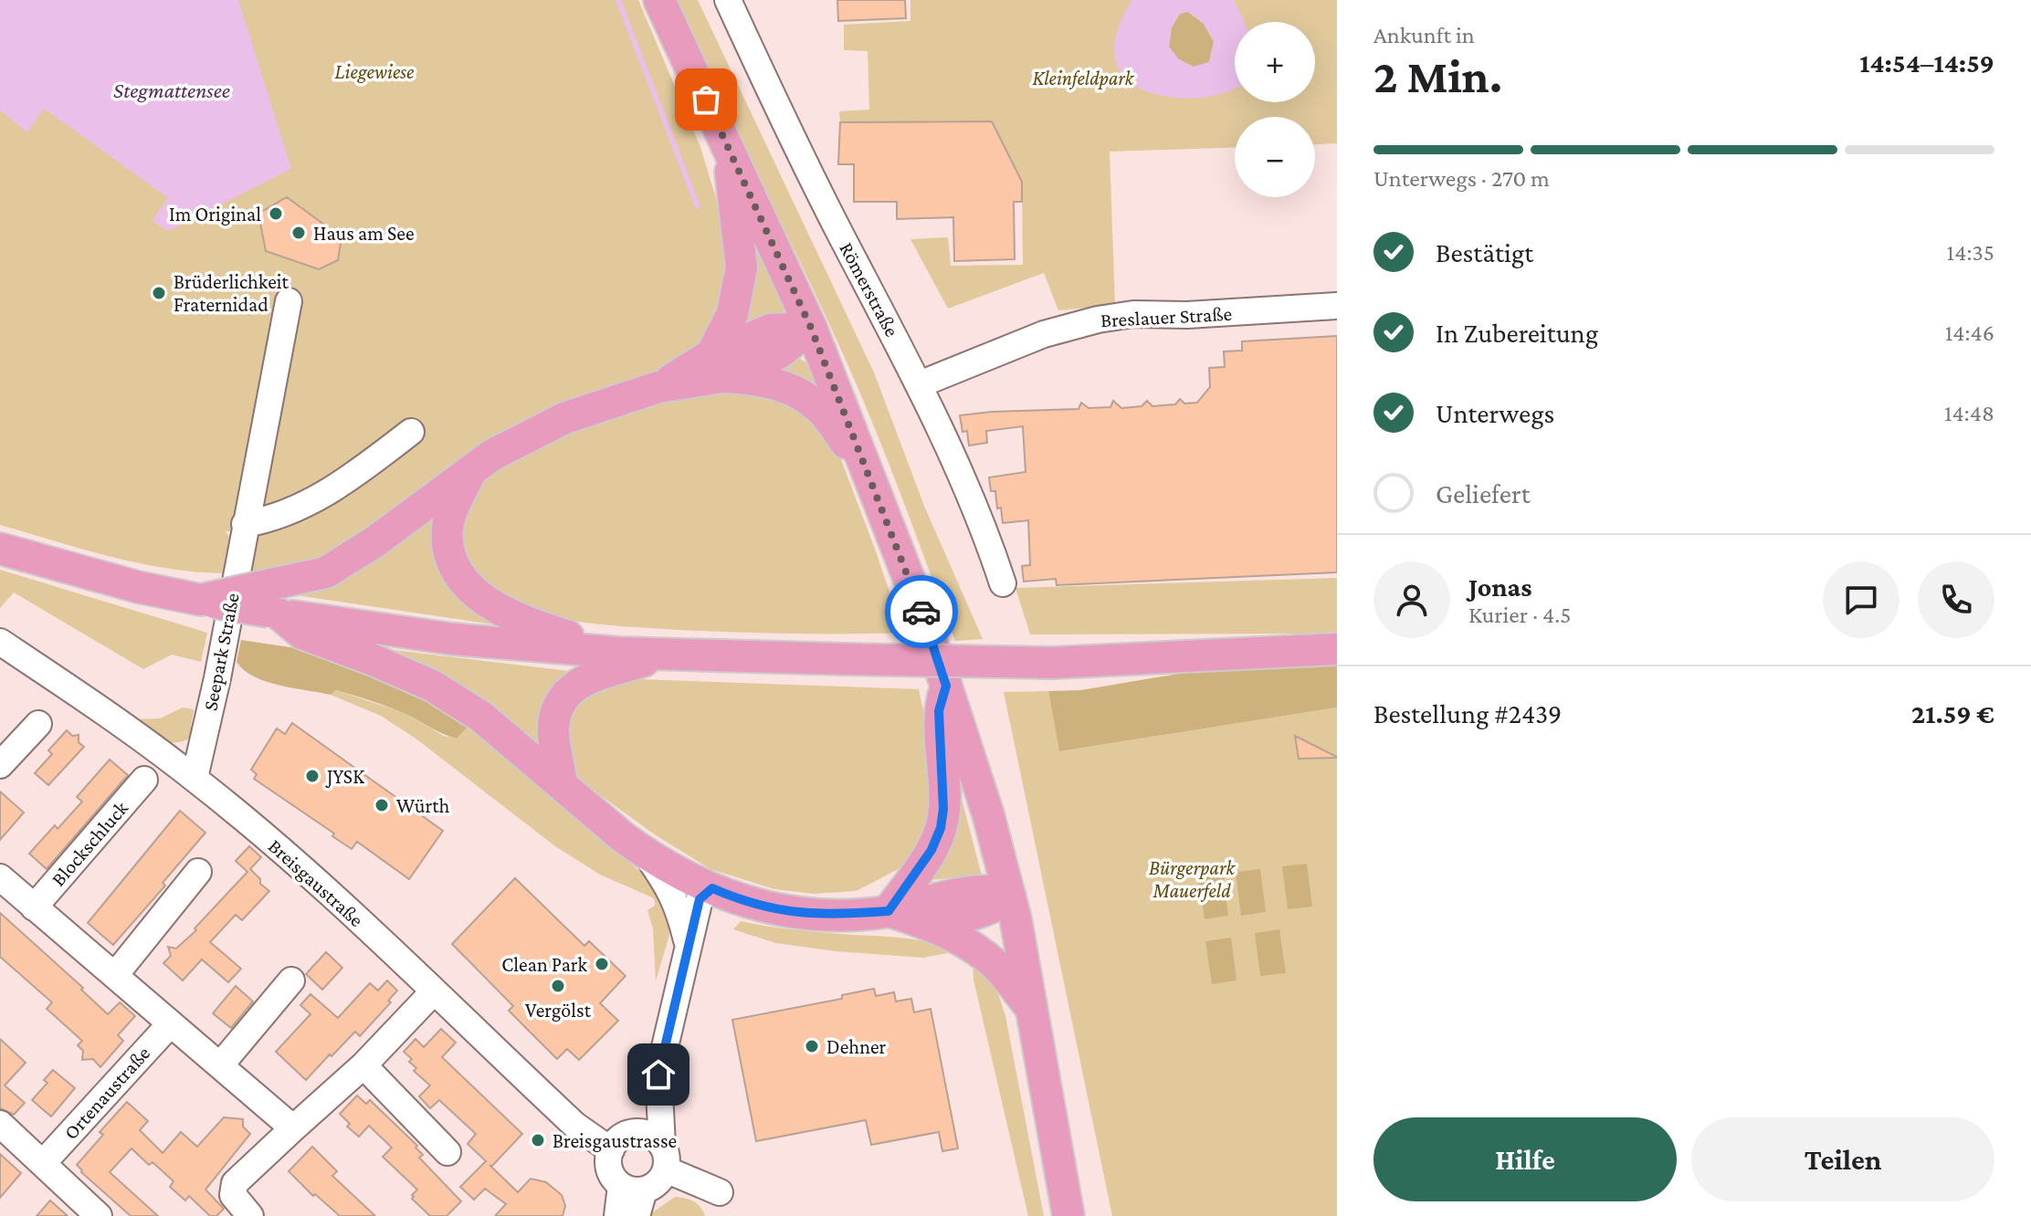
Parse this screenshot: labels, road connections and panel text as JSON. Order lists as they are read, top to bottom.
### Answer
{
  "streets": {
    "street": [
      "Römerstraße",
      "Breslauer Straße",
      "Seepark Straße",
      "Blockschluck",
      "Breisgaustraße",
      "Ortenaustraße"
    ]
  },
  "crossings": [
    ["Römerstraße", "Breslauer Straße"],
    ["Seepark Straße", "Breisgaustraße"]
  ],
  "water": ["Stegmattensee"],
  "parks": ["Liegewiese", "Kleinfeldpark", "Bürgerpark Mauerfeld"],
  "places": [
    "Im Original",
    "Haus am See",
    "Brüderlichkeit Fraternidad",
    "JYSK",
    "Würth",
    "Clean Park",
    "Vergölst",
    "Dehner",
    "Breisgaustrasse"
  ],
  "page": {
    "heading": ["2 Min.", "Ankunft in", "14:54–14:59"],
    "panel": [
      "Jonas",
      "Kurier · 4.5",
      "Bestellung #2439",
      "21.59 €"
    ],
    "map_buttons": ["+", "−"],
    "bar": "Unterwegs · 270 m",
    "list": [
      ["Bestätigt", "14:35"],
      ["In Zubereitung", "14:46"],
      ["Unterwegs", "14:48"],
      "Geliefert"
    ],
    "buttons": ["Hilfe", "Teilen"]
  }
}
